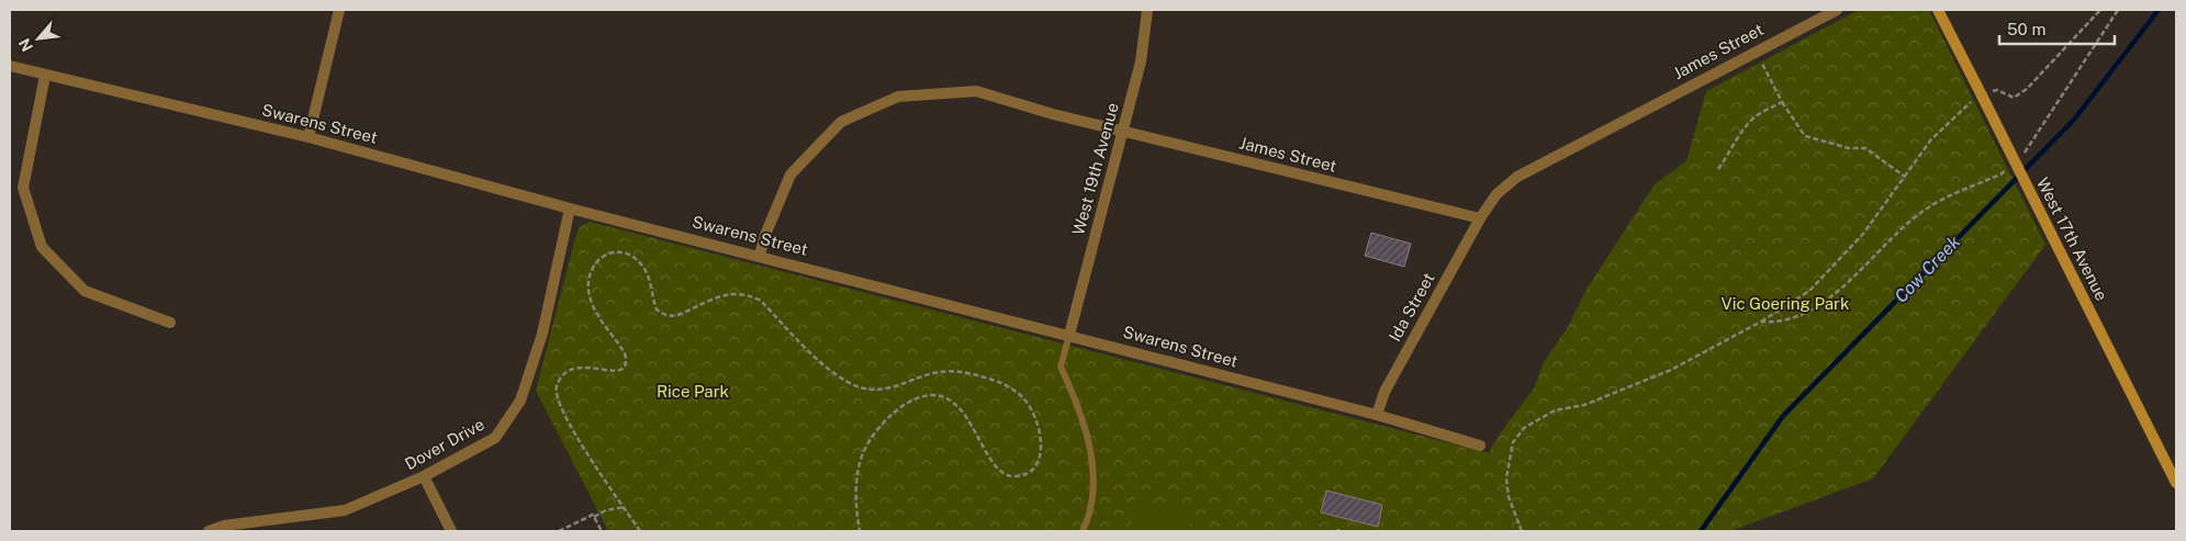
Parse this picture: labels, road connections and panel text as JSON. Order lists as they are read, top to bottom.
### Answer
{
  "streets": {
    "street": [
      "James Street",
      "Swarens Street",
      "West 19th Avenue",
      "West 17th Avenue",
      "Ida Street",
      "Dover Drive"
    ]
  },
  "crossings": [
    ["James Street", "Swarens Street"],
    ["James Street", "West 19th Avenue"],
    ["James Street", "Ida Street"],
    ["Swarens Street", "West 19th Avenue"],
    ["Swarens Street", "Ida Street"],
    ["Swarens Street", "Dover Drive"]
  ],
  "water": ["Cow Creek"],
  "parks": ["Vic Goering Park", "Rice Park"],
  "scale_bar": "50 m",
  "north": "bottom left"
}
